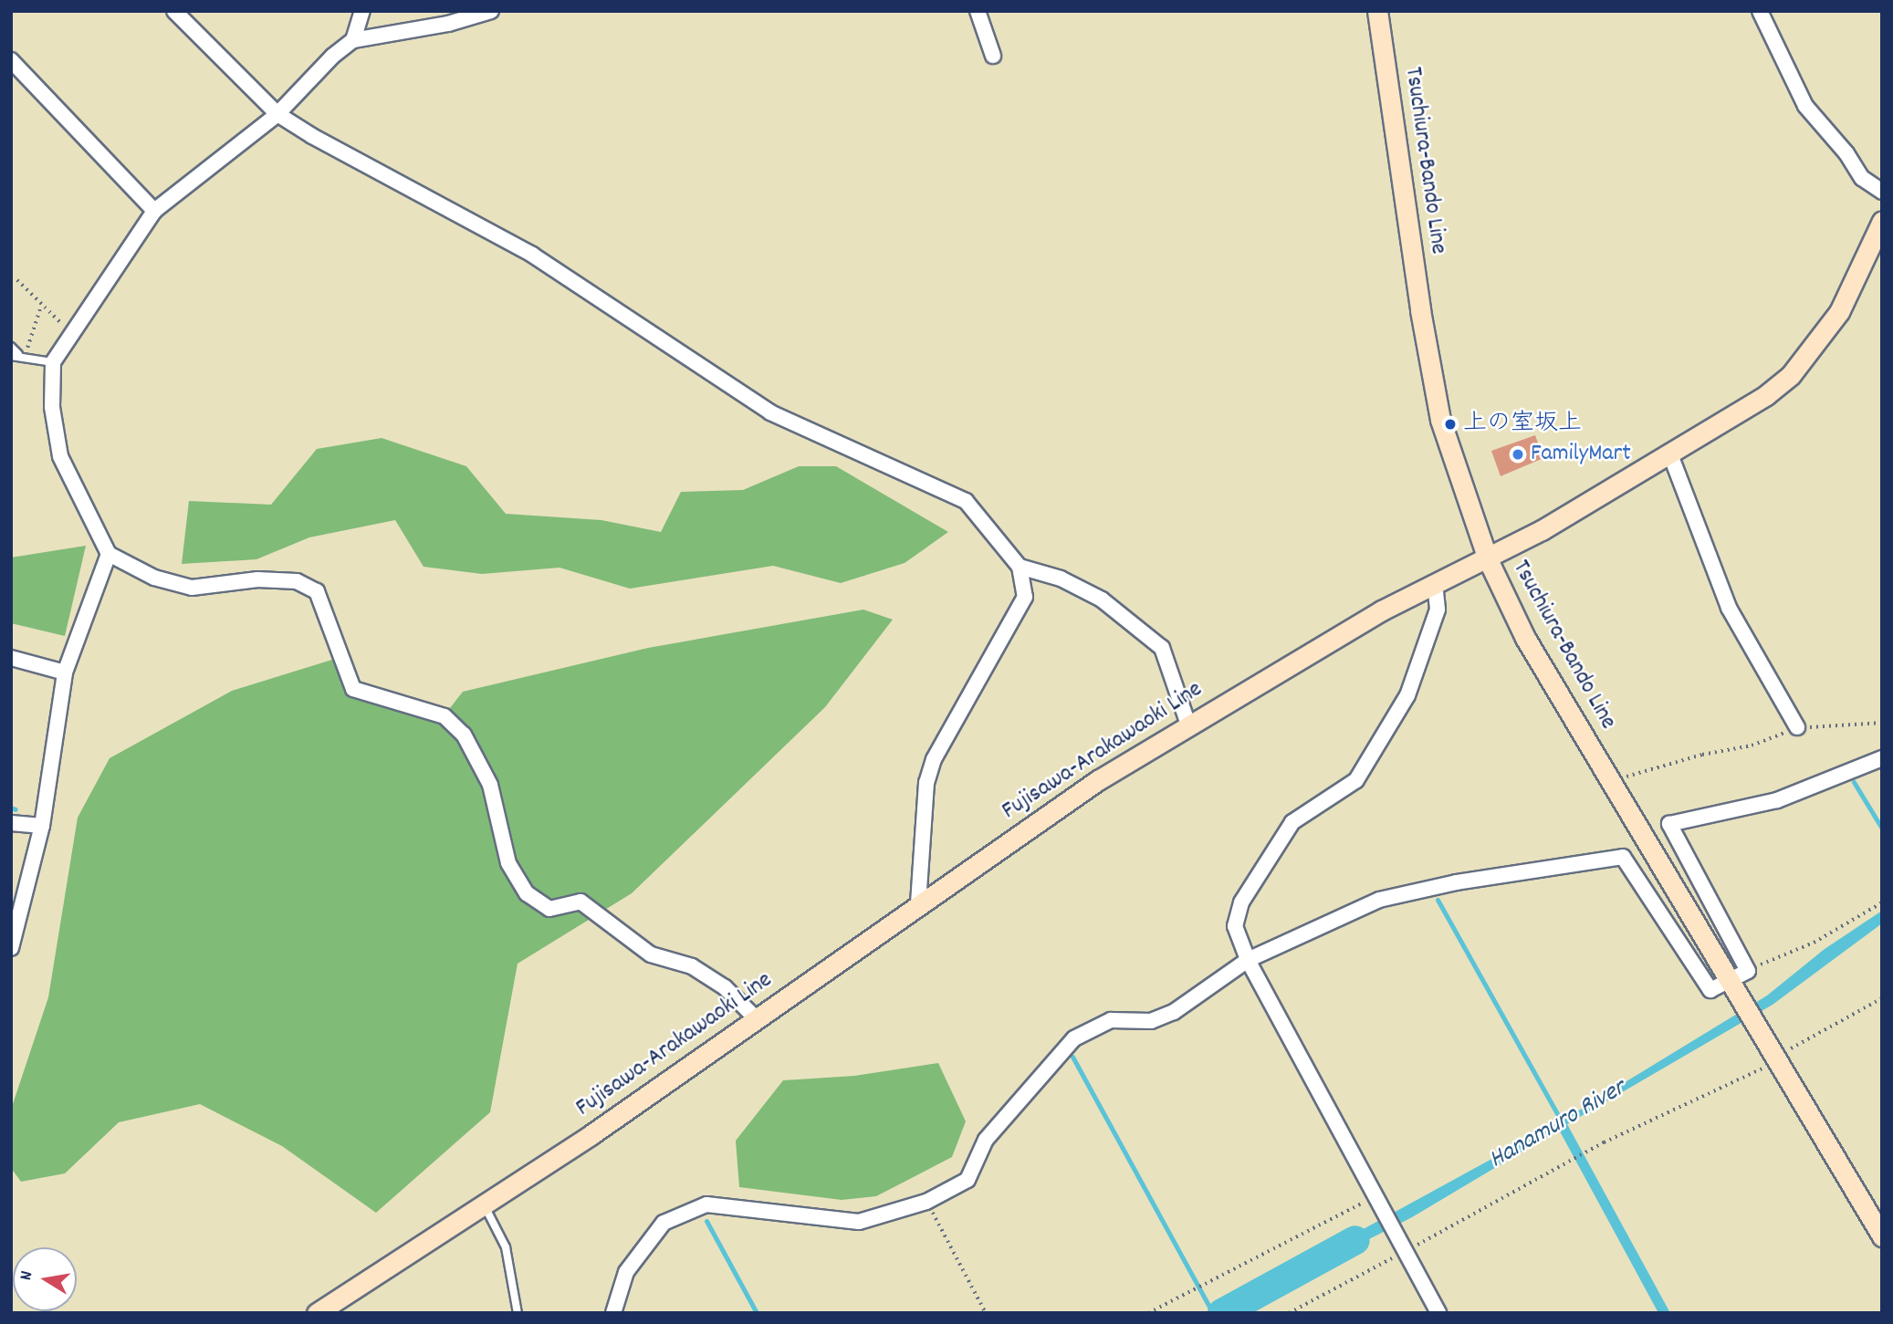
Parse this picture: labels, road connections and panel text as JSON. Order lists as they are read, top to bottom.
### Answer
{
  "streets": {
    "main road": ["Tsuchiura-Bando Line", "Fujisawa-Arakawaoki Line"]
  },
  "crossings": [
    ["Tsuchiura-Bando Line", "Fujisawa-Arakawaoki Line"]
  ],
  "water": ["Hanamuro River"],
  "places": ["上の室坂上", "FamilyMart"],
  "north": "left"
}
